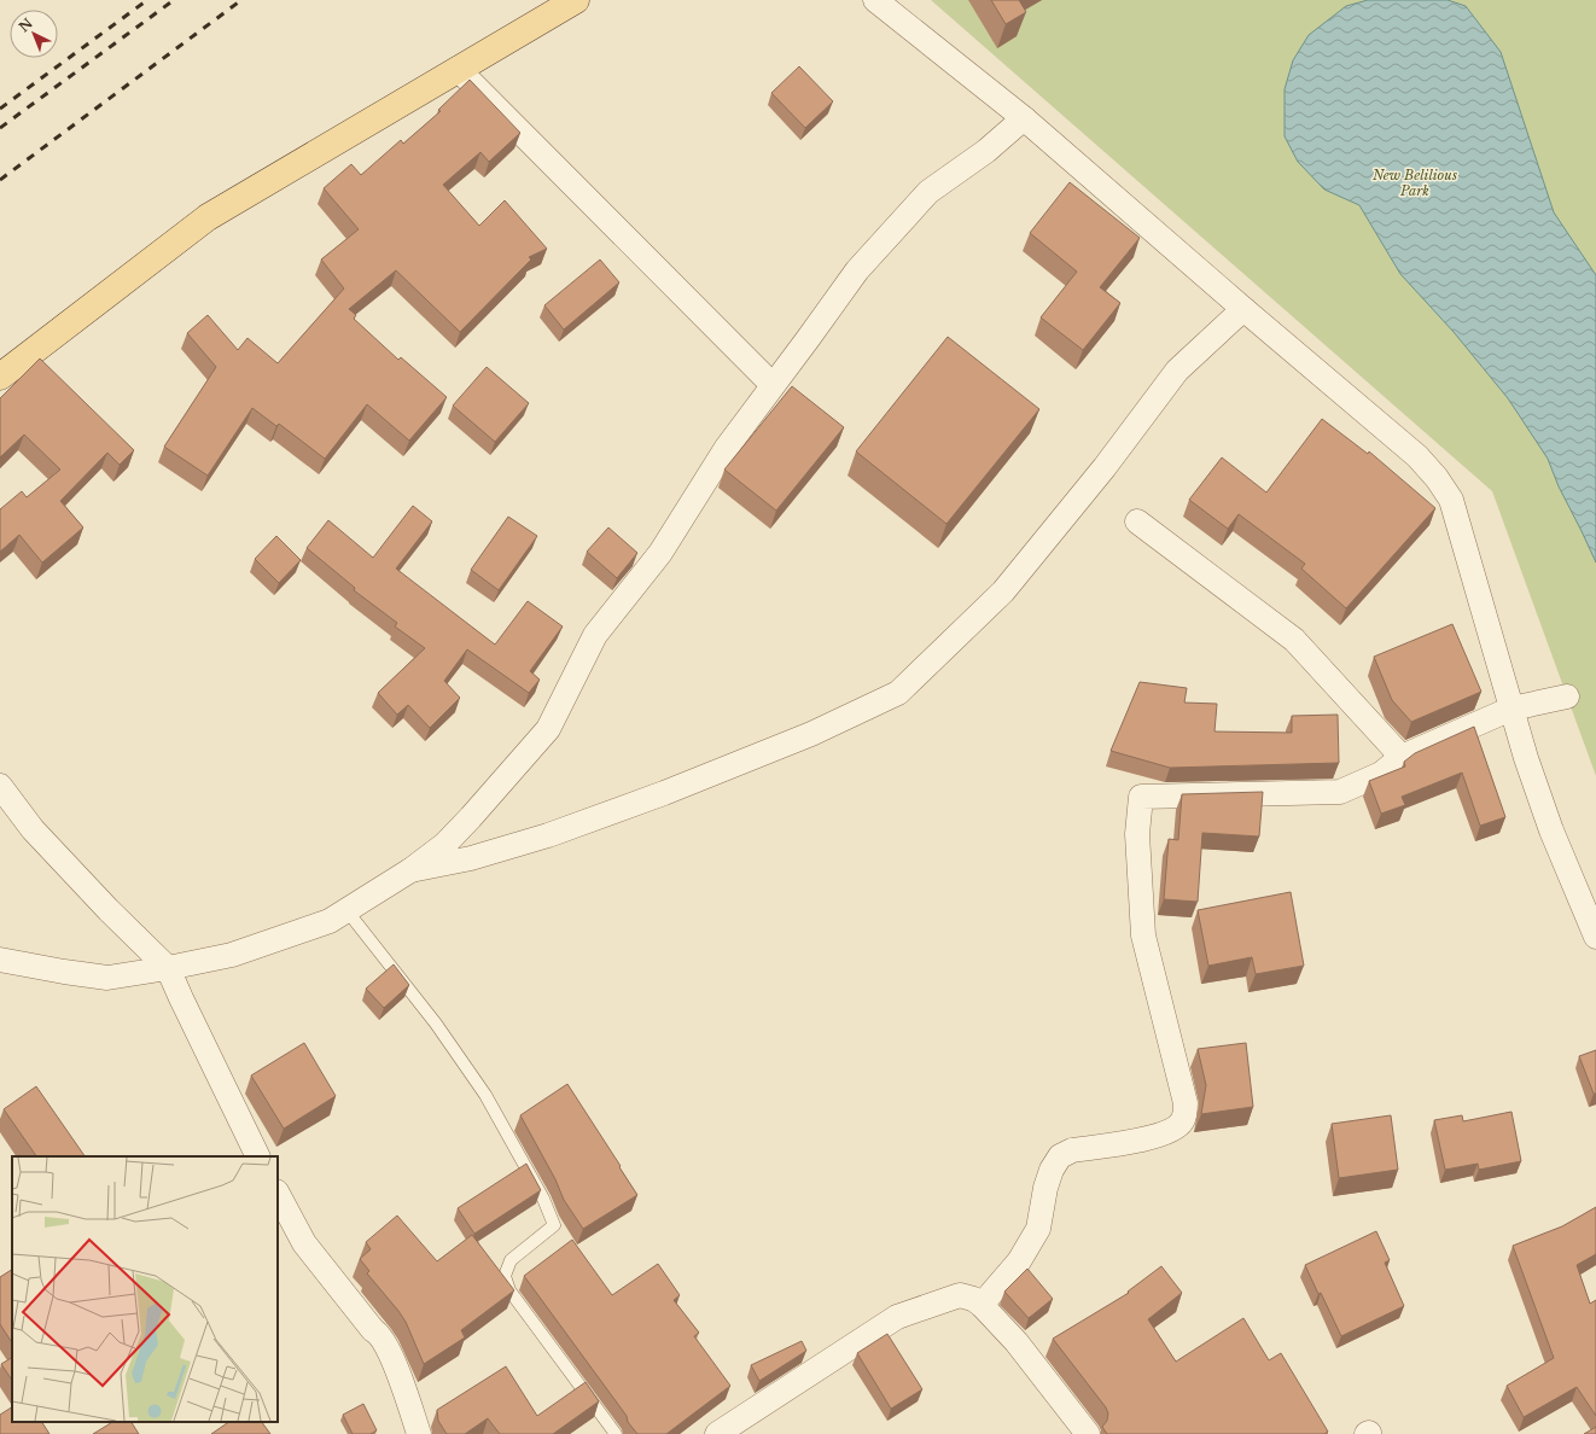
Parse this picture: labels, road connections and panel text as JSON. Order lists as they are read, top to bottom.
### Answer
{
  "parks": ["New Belilious Park"],
  "north": "top left"
}
